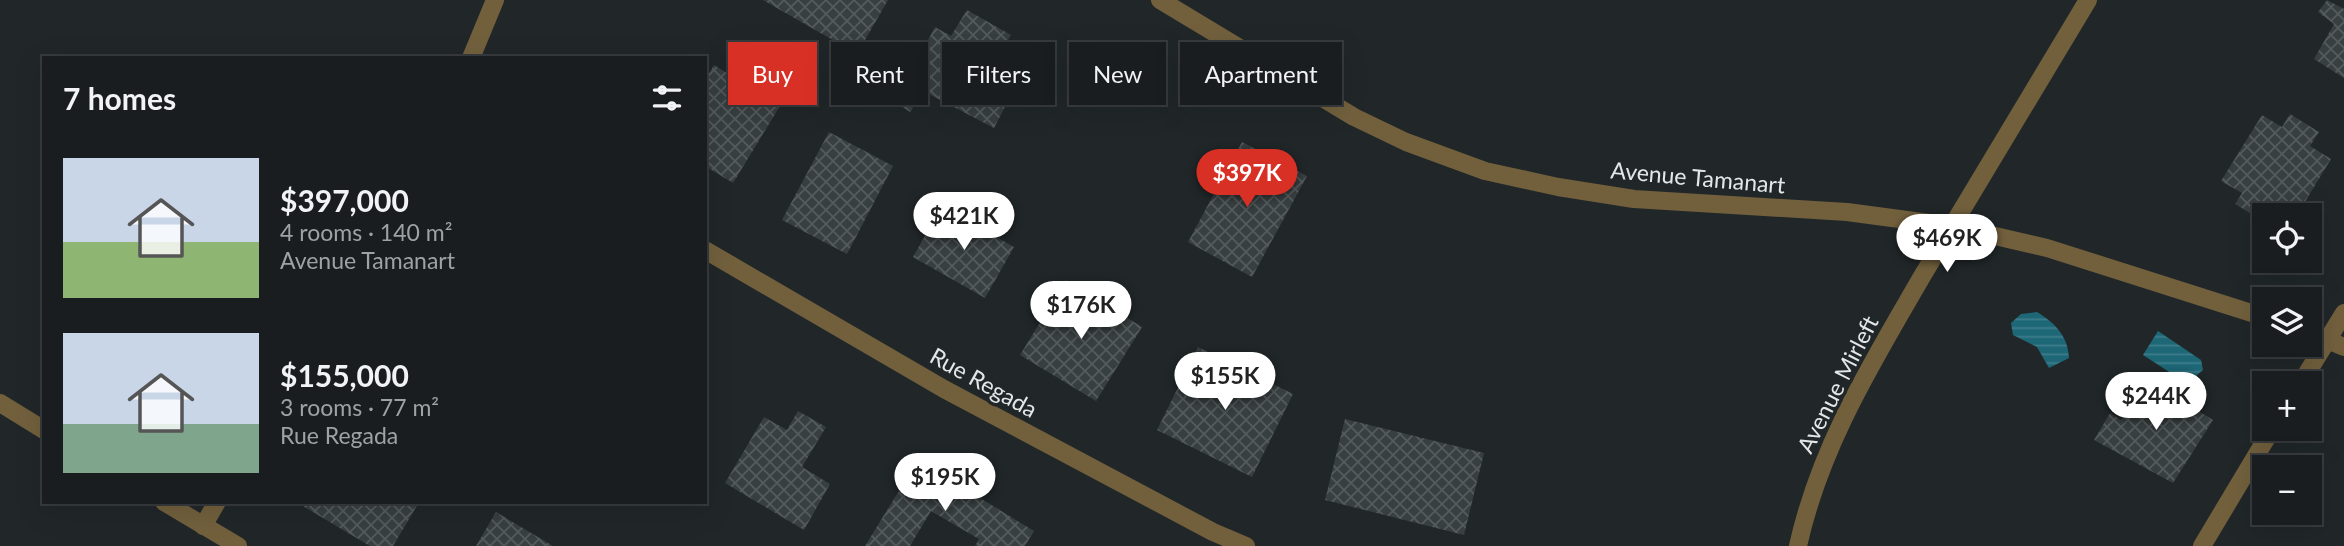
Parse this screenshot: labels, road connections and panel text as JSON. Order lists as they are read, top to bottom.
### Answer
{
  "streets": {
    "street": ["Avenue Tamanart", "Rue Regada", "Avenue Mirleft"]
  },
  "crossings": [
    ["Avenue Tamanart", "Avenue Mirleft"]
  ],
  "page": {
    "chip": [
      "Buy",
      "Rent",
      "Filters",
      "New",
      "Apartment"
    ],
    "heading": "7 homes",
    "list": [
      {
        "name": "$397,000",
        "note": "4 rooms · 140 m² · Avenue Tamanart"
      },
      {
        "name": "$155,000",
        "note": "3 rooms · 77 m² · Rue Regada"
      }
    ],
    "price": [
      "$397K",
      "$421K",
      "$469K",
      "$176K",
      "$155K",
      "$244K",
      "$195K"
    ],
    "map_buttons": ["+", "−"]
  }
}
